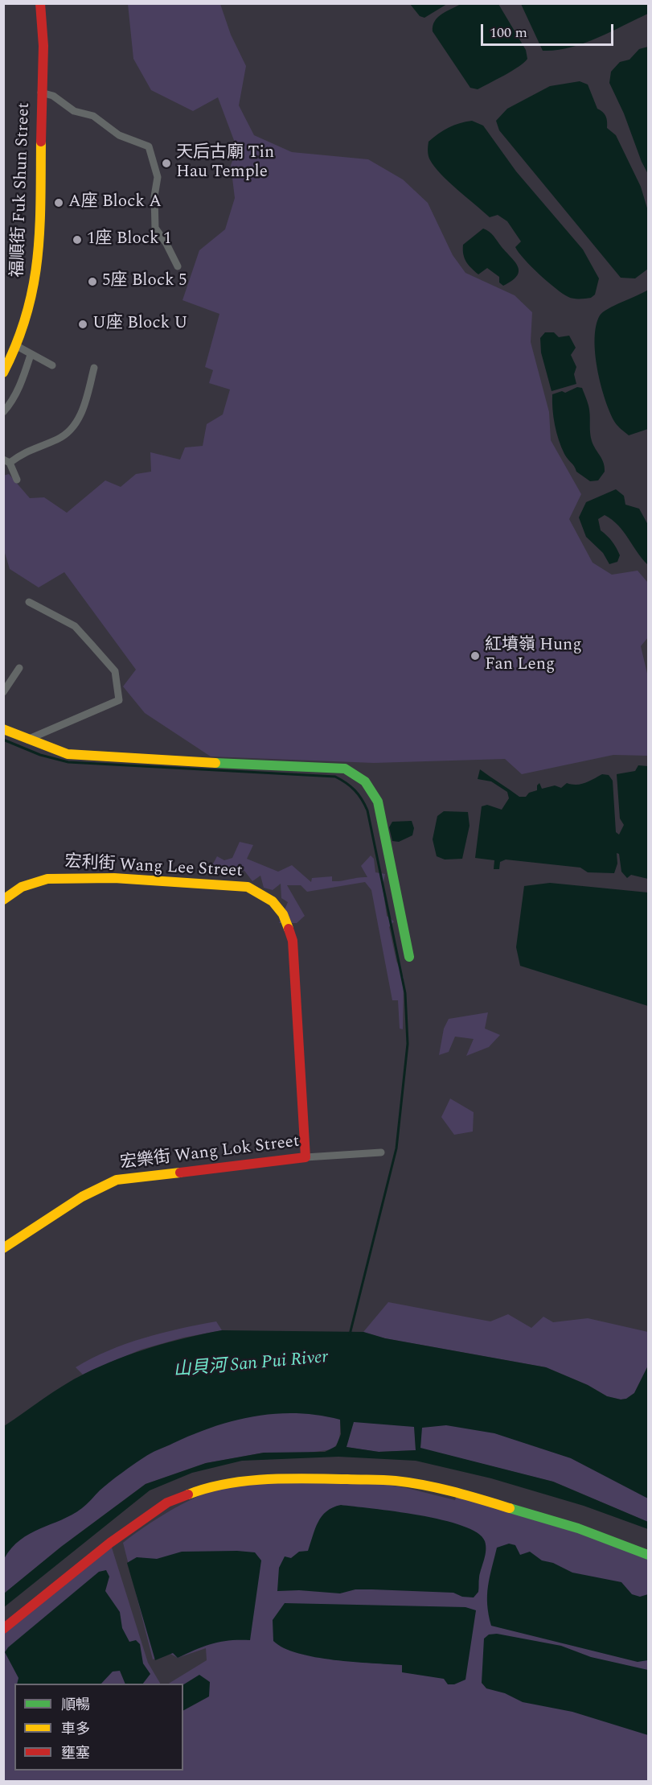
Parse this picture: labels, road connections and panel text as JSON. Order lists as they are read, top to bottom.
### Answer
{
  "streets": {
    "street": ["福順街 Fuk Shun Street", "宏利街 Wang Lee Street", "宏樂街 Wang Lok Street"]
  },
  "crossings": [
    ["宏利街 Wang Lee Street", "宏樂街 Wang Lok Street"]
  ],
  "water": ["山貝河 San Pui River"],
  "places": [
    "天后古廟 Tin Hau Temple",
    "A座 Block A",
    "1座 Block 1",
    "5座 Block 5",
    "U座 Block U",
    "紅墳嶺 Hung Fan Leng"
  ],
  "legend": ["順暢", "車多", "壅塞"],
  "scale_bar": "100 m"
}
